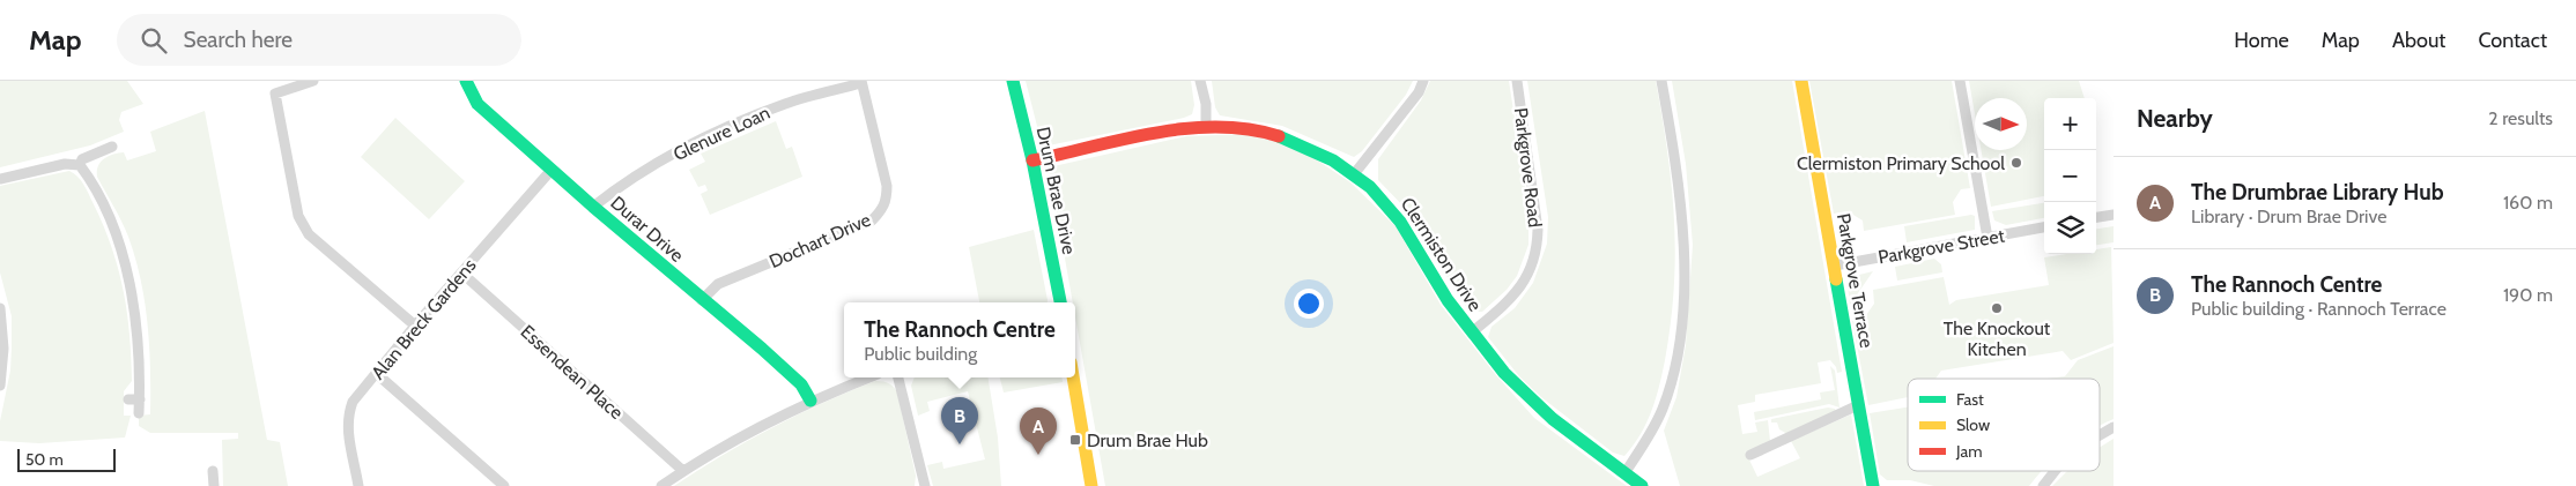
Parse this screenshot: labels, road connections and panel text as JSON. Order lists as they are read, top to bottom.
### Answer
{
  "streets": {
    "street": [
      "Glenure Loan",
      "Parkgrove Road",
      "Drum Brae Drive",
      "Durar Drive",
      "Dochart Drive",
      "Parkgrove Street",
      "Clermiston Drive",
      "Parkgrove Terrace",
      "Alan Breck Gardens",
      "Essendean Place"
    ]
  },
  "crossings": [
    ["Glenure Loan", "Durar Drive"],
    ["Glenure Loan", "Dochart Drive"],
    ["Parkgrove Road", "Clermiston Drive"],
    ["Drum Brae Drive", "Clermiston Drive"],
    ["Durar Drive", "Dochart Drive"],
    ["Durar Drive", "Alan Breck Gardens"],
    ["Parkgrove Street", "Parkgrove Terrace"],
    ["Alan Breck Gardens", "Essendean Place"]
  ],
  "places": {
    "other": ["Clermiston Primary School", "The Knockout Kitchen"],
    "transit": ["Drum Brae Hub"]
  },
  "legend": ["Fast", "Slow", "Jam"],
  "scale_bar": "50 m",
  "north": "right",
  "page": {
    "header": "Map",
    "search": "Search here",
    "nav": [
      "Home",
      "Map",
      "About",
      "Contact"
    ],
    "heading": ["Nearby", "2 results"],
    "map_buttons": ["+", "−"],
    "list": [
      {
        "mark": "A",
        "name": "The Drumbrae Library Hub",
        "note": "Library · Drum Brae Drive",
        "value": "160 m"
      },
      {
        "mark": "B",
        "name": "The Rannoch Centre",
        "note": "Public building · Rannoch Terrace",
        "value": "190 m"
      }
    ],
    "popup": ["The Rannoch Centre", "Public building"],
    "pins": ["B", "A"],
    "scale": "50 m"
  }
}
